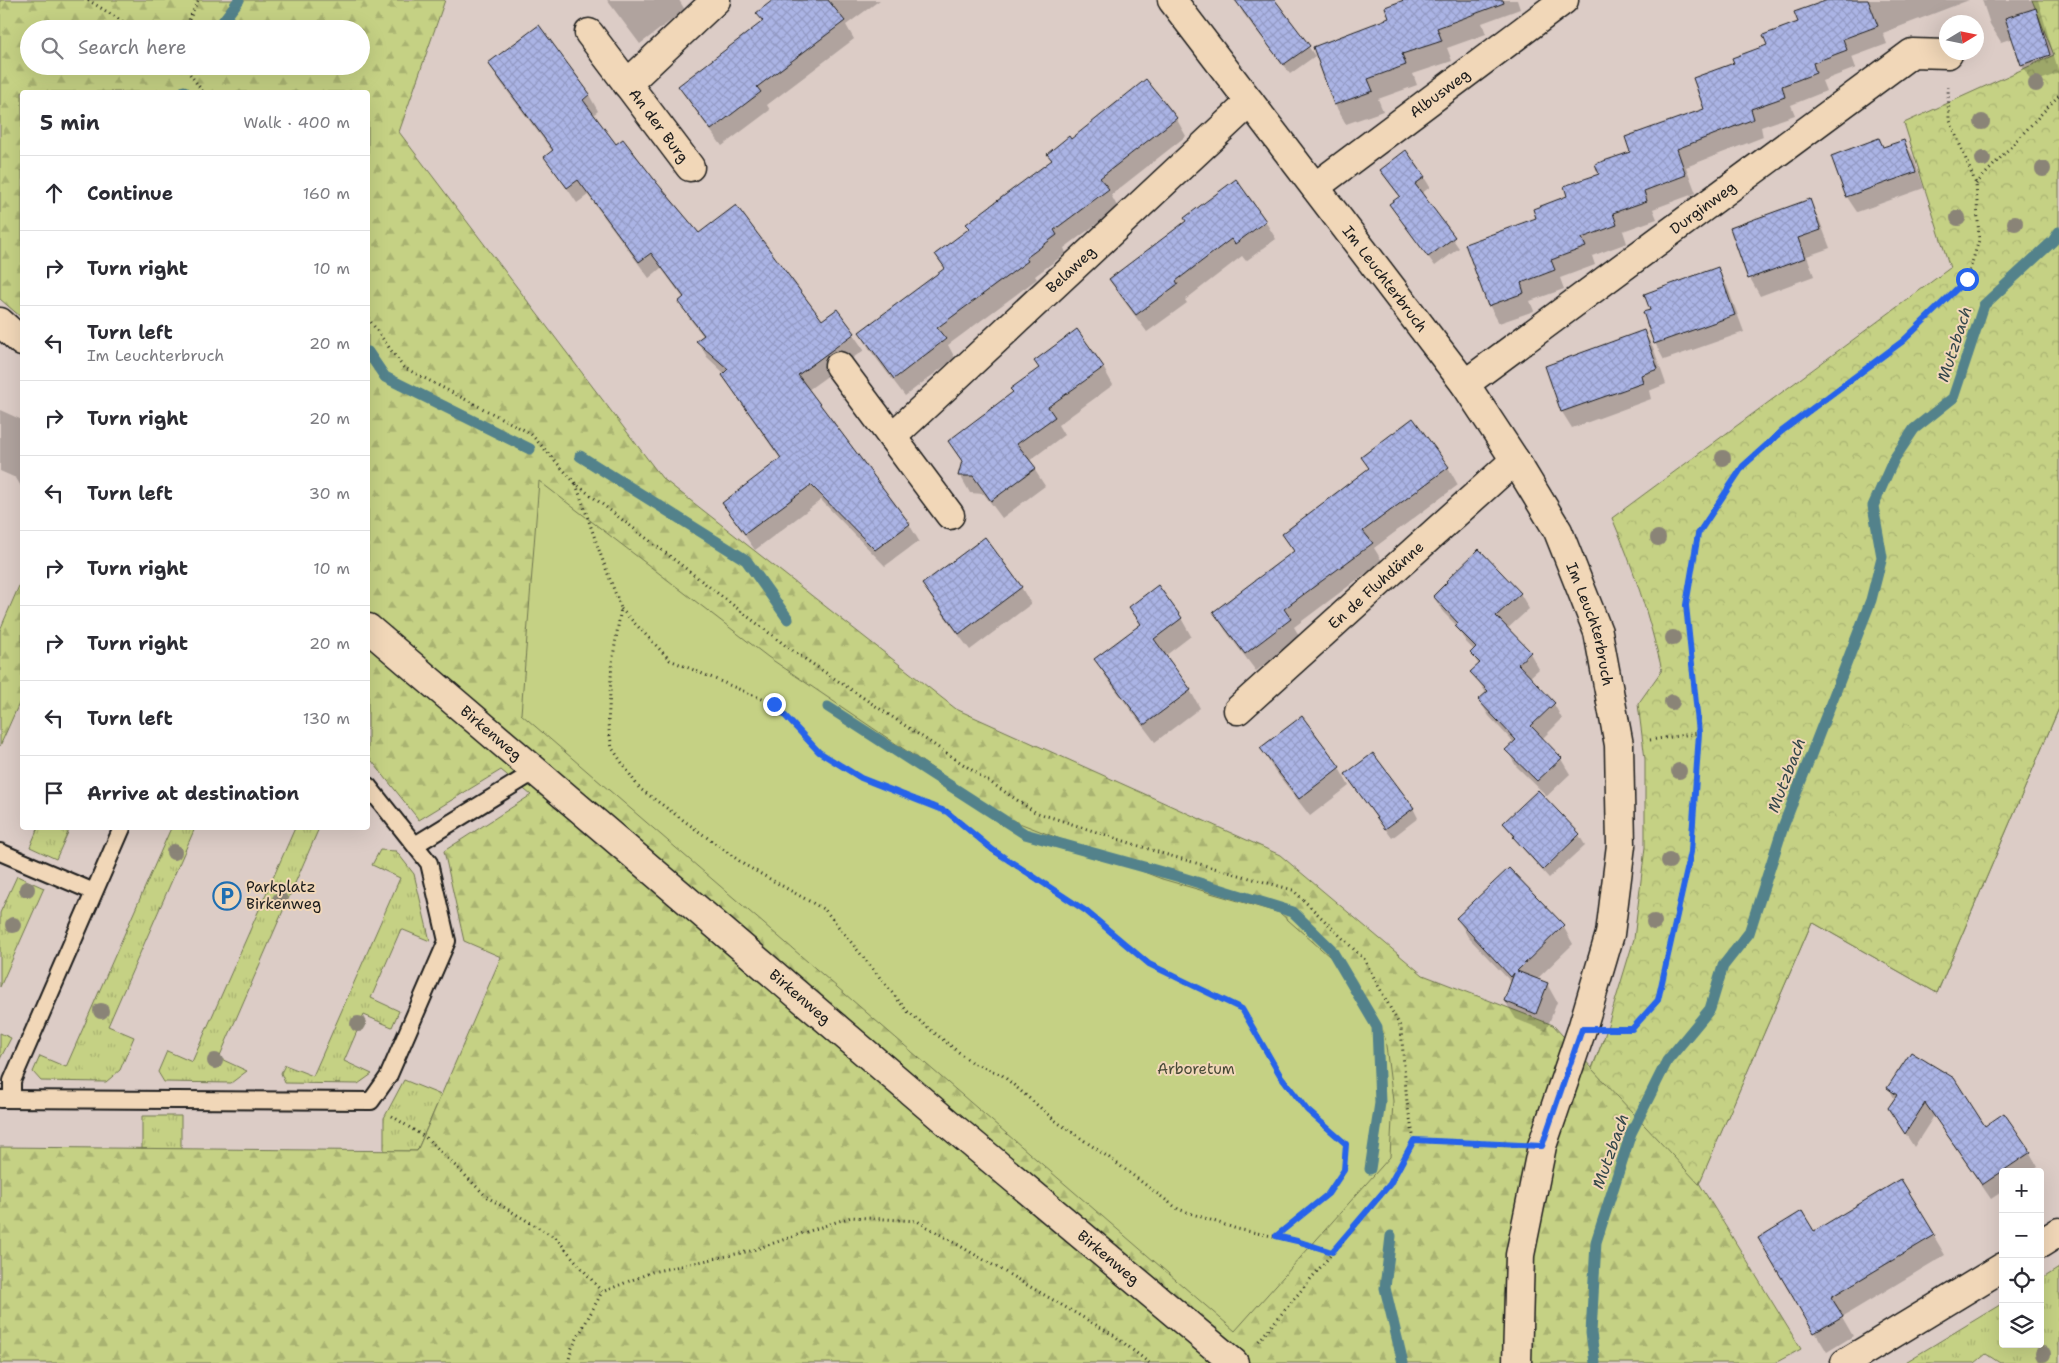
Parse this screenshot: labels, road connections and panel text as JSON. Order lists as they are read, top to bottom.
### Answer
{
  "streets": {
    "street": [
      "Albusweg",
      "An der Burg",
      "Durginweg",
      "Belaweg",
      "Im Leuchterbruch",
      "En de Fluhdänne",
      "Birkenweg"
    ]
  },
  "crossings": [
    ["Albusweg", "Im Leuchterbruch"],
    ["Durginweg", "Im Leuchterbruch"],
    ["Belaweg", "Im Leuchterbruch"],
    ["Im Leuchterbruch", "En de Fluhdänne"]
  ],
  "water": ["Mutzbach"],
  "parks": ["Arboretum"],
  "places": {
    "parking": ["Parkplatz Birkenweg"]
  },
  "north": "right",
  "page": {
    "search": "Search here",
    "heading": ["5 min", "Walk · 400 m"],
    "list": [
      ["Continue", "160 m"],
      ["Turn right", "10 m"],
      ["Turn left", "Im Leuchterbruch", "20 m"],
      ["Turn right", "20 m"],
      ["Turn left", "30 m"],
      ["Turn right", "10 m"],
      ["Turn right", "20 m"],
      ["Turn left", "130 m"],
      "Arrive at destination"
    ],
    "map_buttons": ["+", "−"]
  }
}
